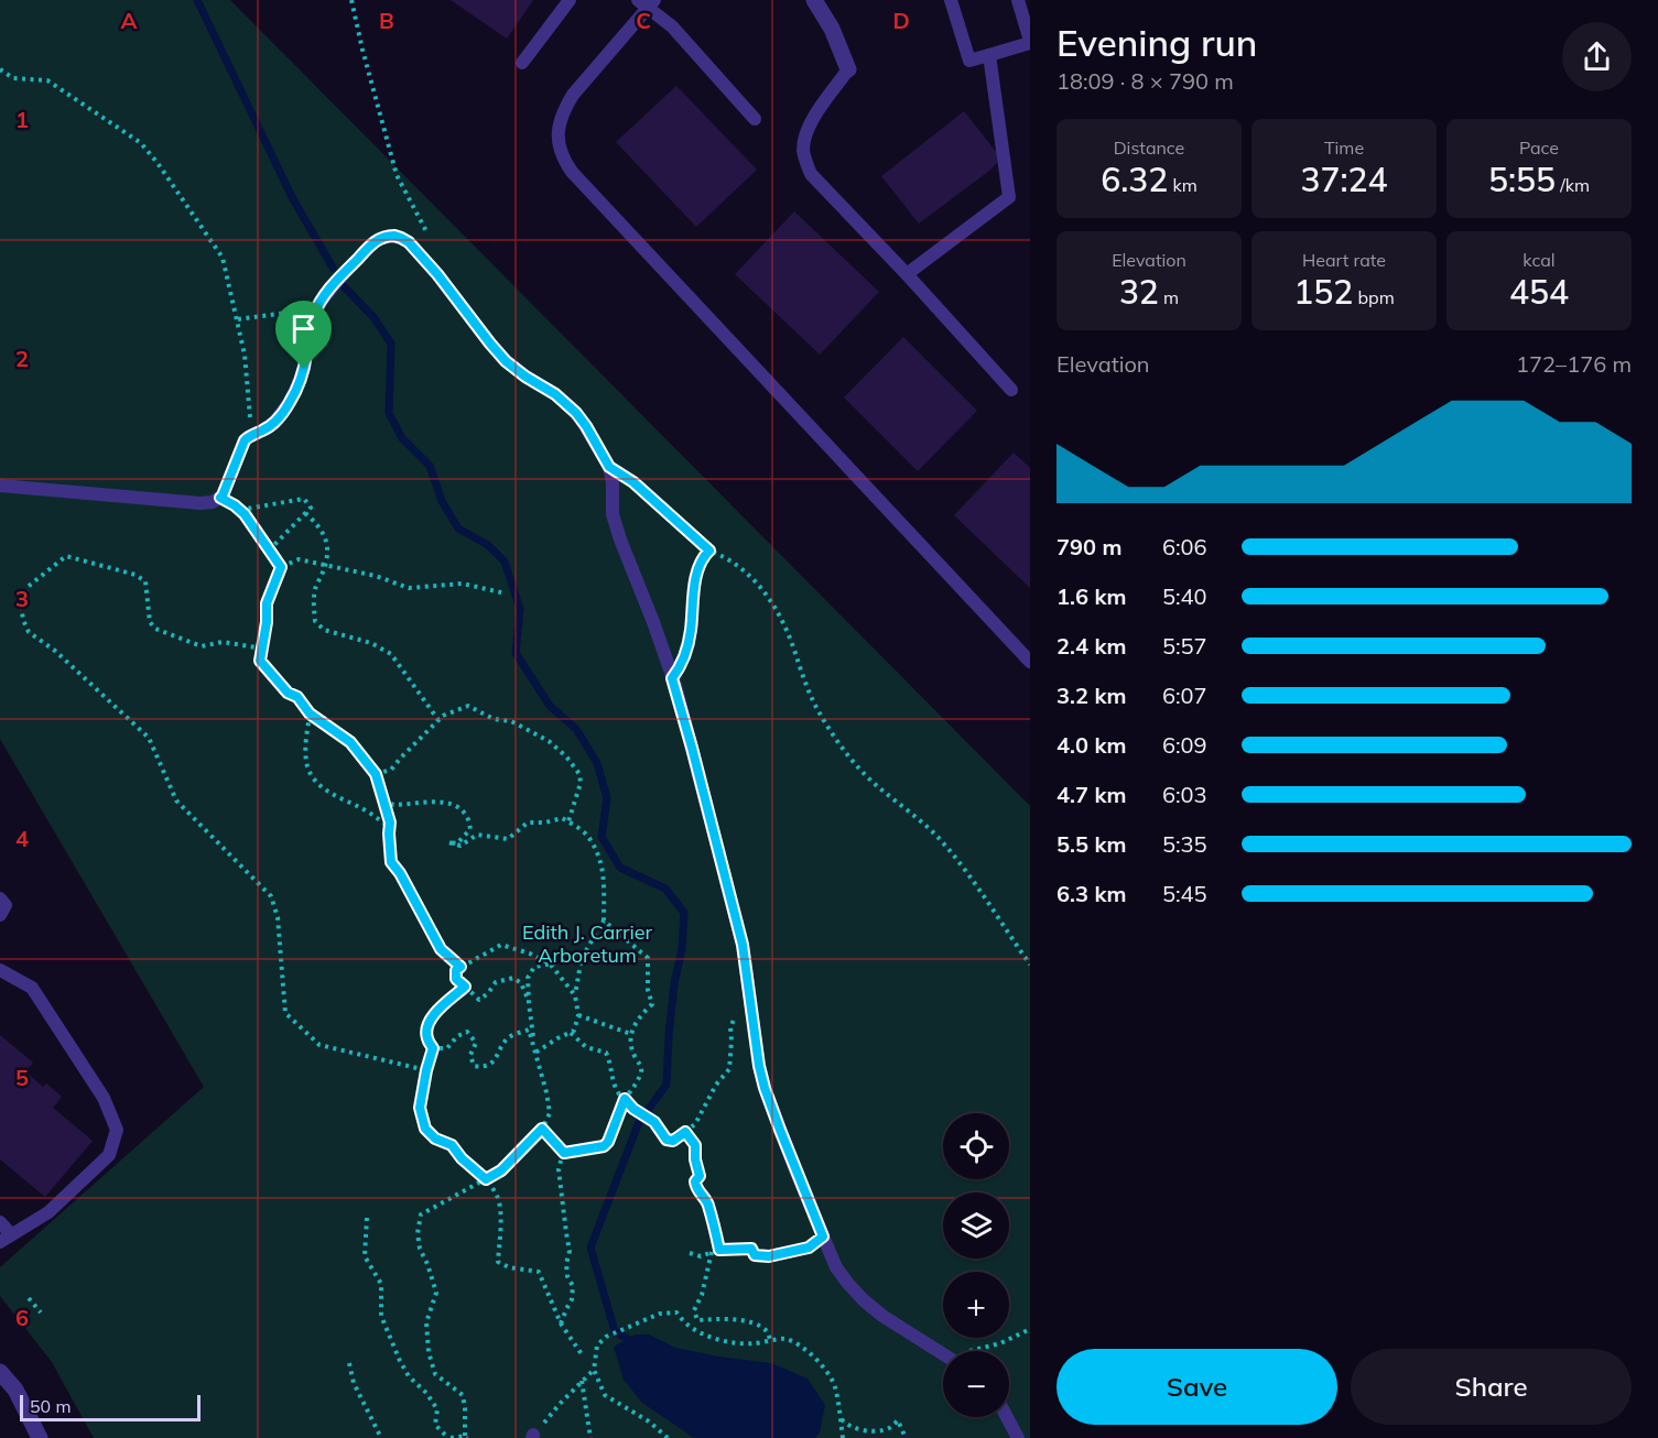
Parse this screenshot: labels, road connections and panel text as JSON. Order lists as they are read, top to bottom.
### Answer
{
  "parks": ["Edith J. Carrier Arboretum"],
  "scale_bar": "50 m",
  "page": {
    "heading": ["Evening run", "18:09 · 8 × 790 m"],
    "stats": [
      ["Distance", "6.32 km"],
      ["Time", "37:24"],
      ["Pace", "5:55 /km"],
      ["Elevation", "32 m"],
      ["Heart rate", "152 bpm"],
      ["kcal", "454"]
    ],
    "chart": ["Elevation", "172–176 m"],
    "list": [
      {
        "name": "790 m",
        "note": "6:06"
      },
      {
        "name": "1.6 km",
        "note": "5:40"
      },
      {
        "name": "2.4 km",
        "note": "5:57"
      },
      {
        "name": "3.2 km",
        "note": "6:07"
      },
      {
        "name": "4.0 km",
        "note": "6:09"
      },
      {
        "name": "4.7 km",
        "note": "6:03"
      },
      {
        "name": "5.5 km",
        "note": "5:35"
      },
      {
        "name": "6.3 km",
        "note": "5:45"
      }
    ],
    "map_buttons": ["+", "−"],
    "buttons": ["Save", "Share"],
    "scale": "50 m"
  },
  "grid": {
    "columns": [
      "A",
      "B",
      "C",
      "D"
    ],
    "rows": [
      "1",
      "2",
      "3",
      "4",
      "5",
      "6"
    ]
  }
}
